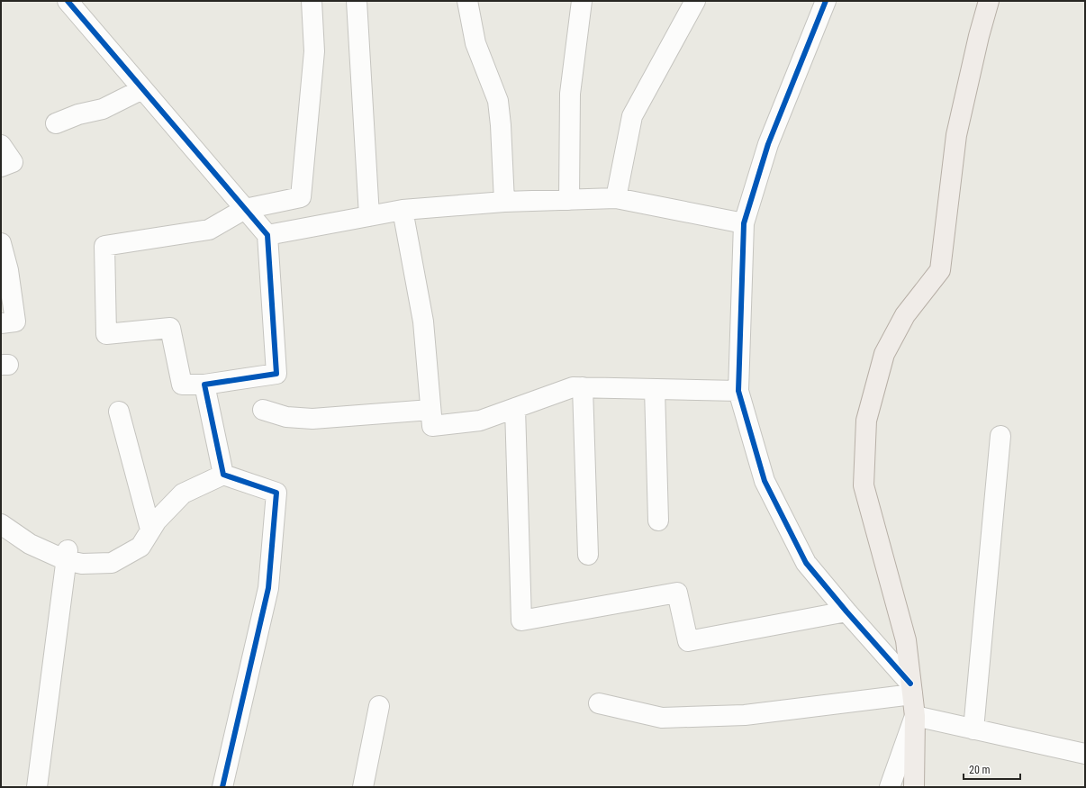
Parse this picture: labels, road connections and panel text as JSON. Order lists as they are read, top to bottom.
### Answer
{
  "scale_bar": "20 m"
}
